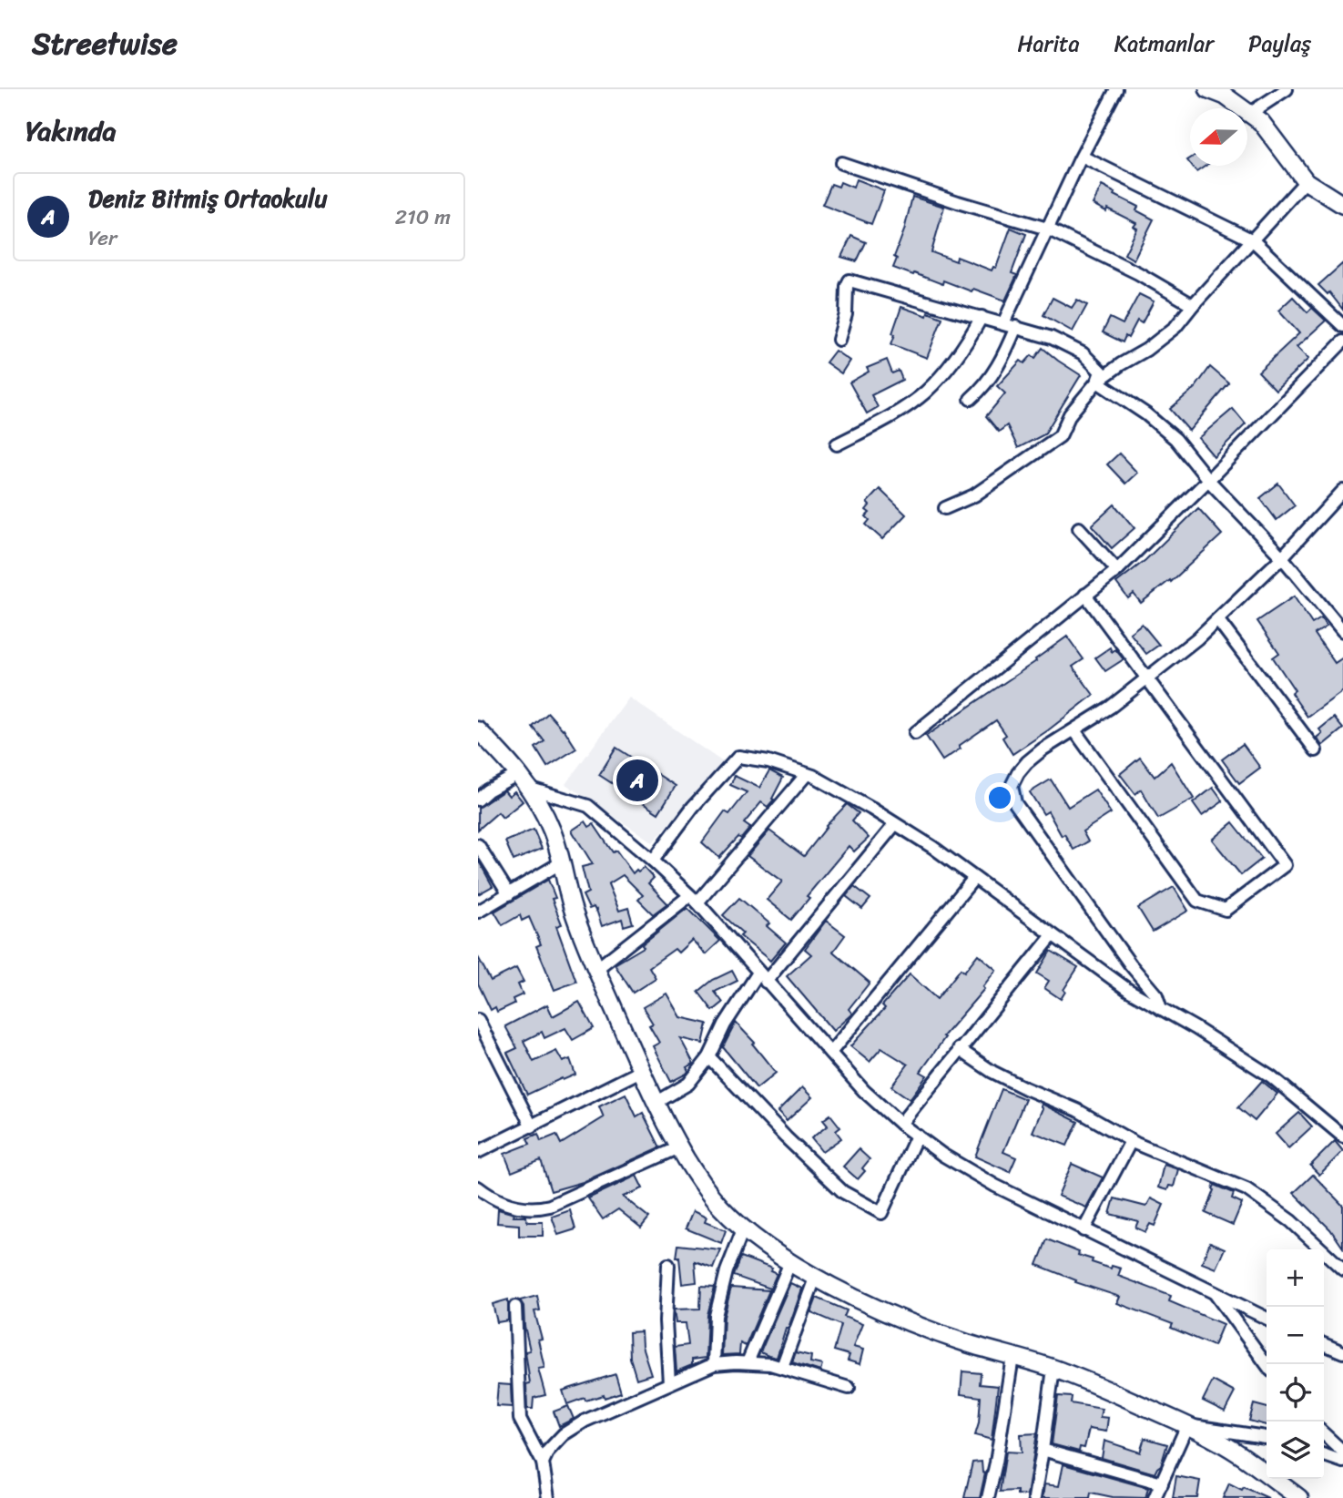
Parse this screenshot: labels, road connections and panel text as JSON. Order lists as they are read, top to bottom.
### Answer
{
  "north": "left",
  "page": {
    "header": "Streetwise",
    "nav": ["Harita", "Katmanlar", "Paylaş"],
    "heading": "Yakında",
    "list": [
      {
        "mark": "A",
        "name": "Deniz Bitmiş Ortaokulu",
        "note": "Yer",
        "value": "210 m"
      }
    ],
    "pins": "A",
    "map_buttons": ["+", "−"]
  }
}
